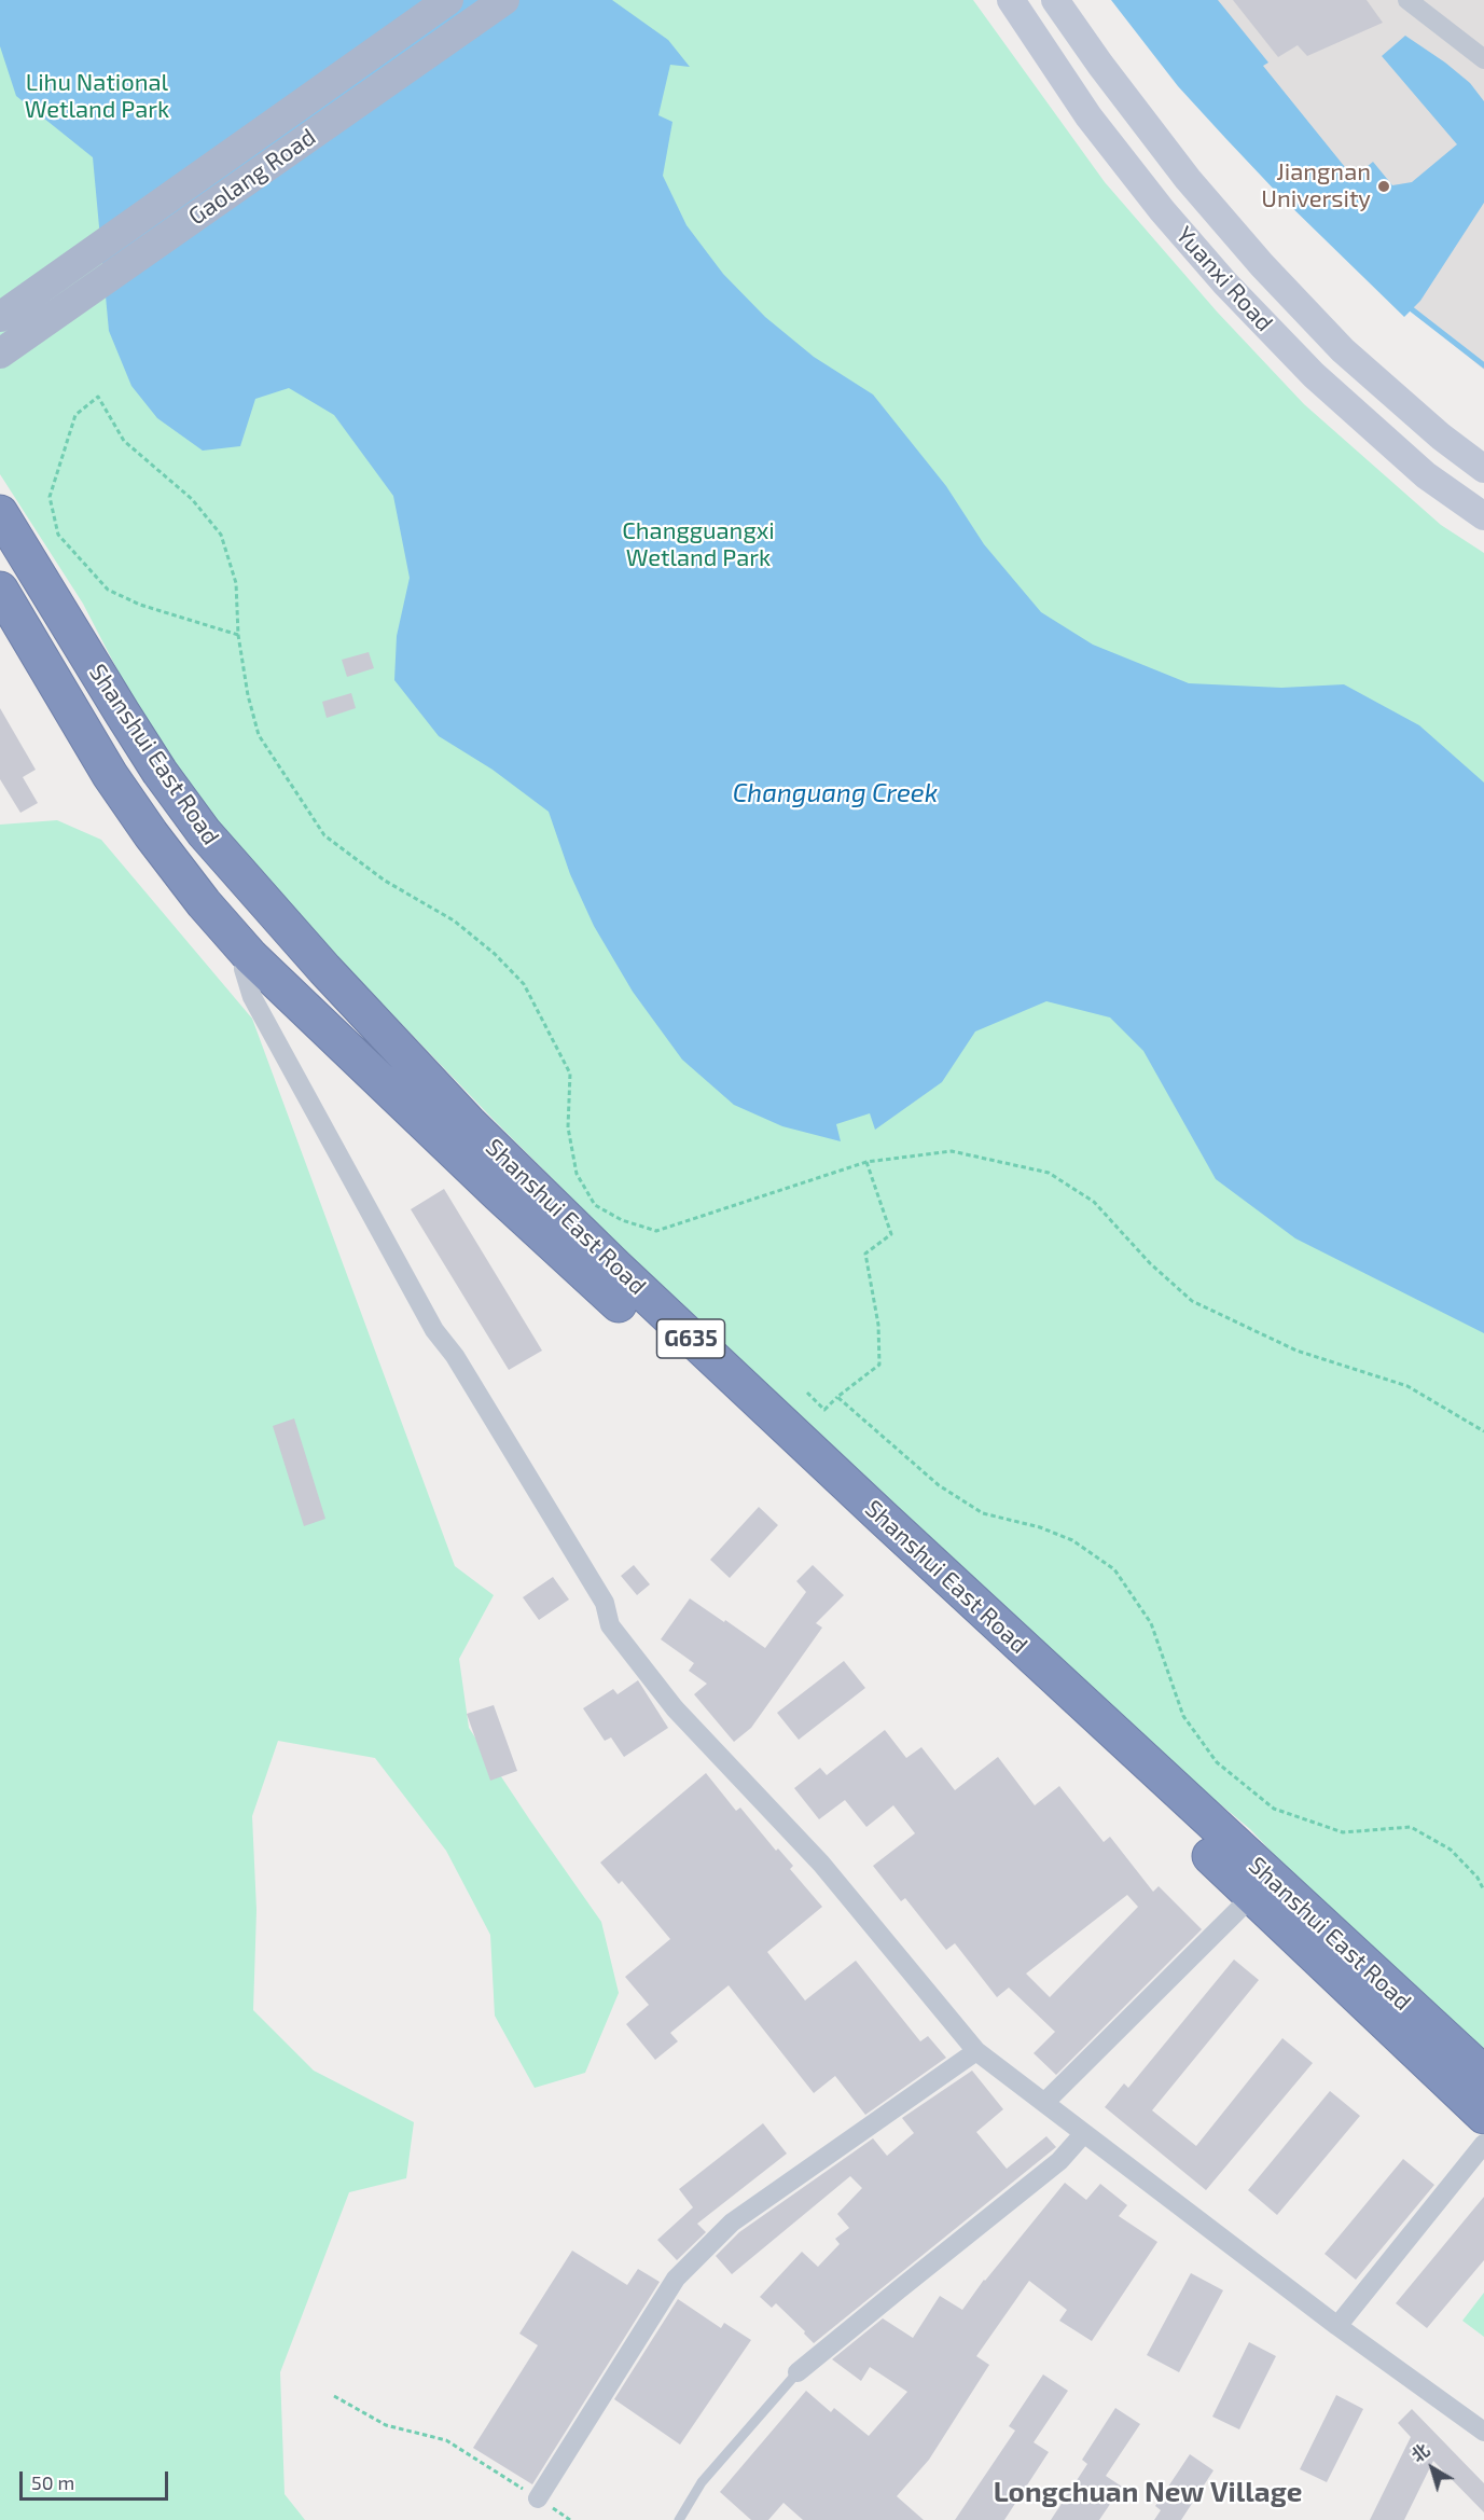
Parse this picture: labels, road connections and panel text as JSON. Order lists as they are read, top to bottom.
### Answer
{
  "streets": {
    "highway": ["Shanshui East Road", "G635"],
    "main road": ["Gaolang Road", "Yuanxi Road"]
  },
  "districts": ["Longchuan New Village"],
  "water": ["Changuang Creek"],
  "parks": ["Lihu National Wetland Park", "Changguangxi Wetland Park"],
  "places": ["Jiangnan University"],
  "scale_bar": "50 m",
  "north": "top left"
}
